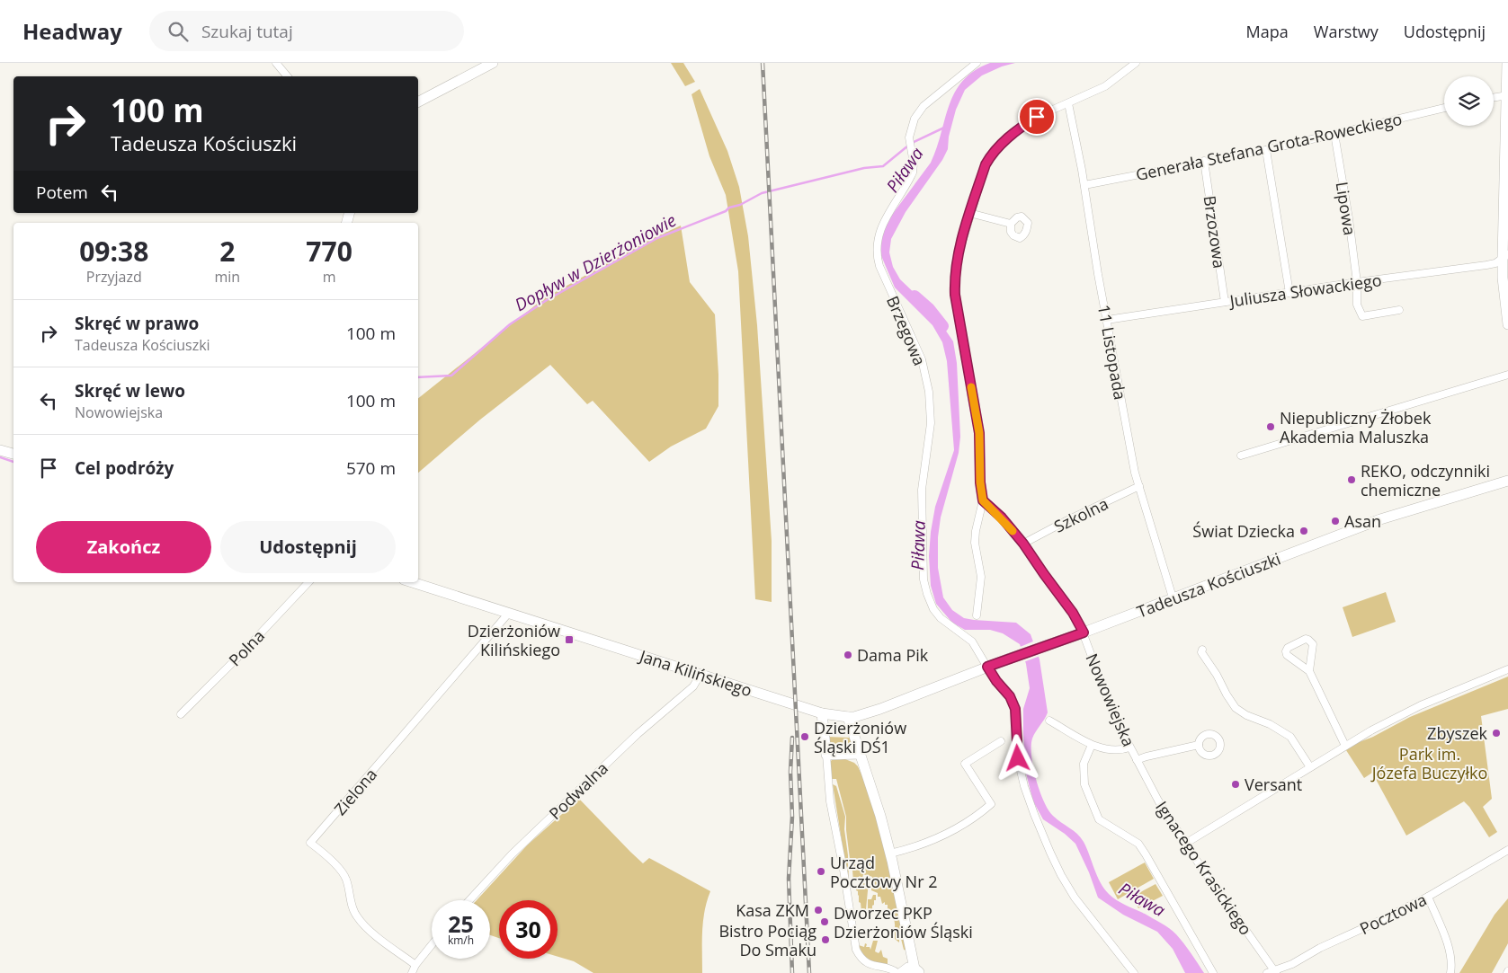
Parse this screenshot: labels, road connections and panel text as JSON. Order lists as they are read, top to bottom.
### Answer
{
  "streets": {
    "street": [
      "Generała Stefana Grota-Roweckiego",
      "Lipowa",
      "Brzozowa",
      "Juliusza Słowackiego",
      "Brzegowa",
      "11 Listopada",
      "Szkolna",
      "Tadeusza Kościuszki",
      "Polna",
      "Jana Kilińskiego",
      "Nowowiejska",
      "Podwalna",
      "Zielona",
      "Ignacego Krasickiego",
      "Pocztowa"
    ]
  },
  "crossings": [
    ["Generała Stefana Grota-Roweckiego", "Lipowa"],
    ["Generała Stefana Grota-Roweckiego", "Brzozowa"],
    ["Generała Stefana Grota-Roweckiego", "11 Listopada"],
    ["Lipowa", "Juliusza Słowackiego"],
    ["Brzozowa", "Juliusza Słowackiego"],
    ["Juliusza Słowackiego", "11 Listopada"],
    ["Brzegowa", "Tadeusza Kościuszki"],
    ["Brzegowa", "Jana Kilińskiego"],
    ["11 Listopada", "Szkolna"],
    ["11 Listopada", "Tadeusza Kościuszki"],
    ["Szkolna", "Nowowiejska"],
    ["Tadeusza Kościuszki", "Jana Kilińskiego"],
    ["Tadeusza Kościuszki", "Nowowiejska"],
    ["Jana Kilińskiego", "Podwalna"],
    ["Jana Kilińskiego", "Zielona"],
    ["Nowowiejska", "Ignacego Krasickiego"],
    ["Ignacego Krasickiego", "Pocztowa"]
  ],
  "water": ["Piława", "Dopływ w Dzierżoniowie"],
  "parks": ["Park im. Józefa Buczyłko"],
  "places": {
    "other": [
      "Niepubliczny Żłobek Akademia Maluszka",
      "REKO, odczynniki chemiczne",
      "Asan",
      "Świat Dziecka",
      "Dama Pik",
      "Zbyszek",
      "Dzierżoniów Śląski DŚ1",
      "Versant",
      "Urząd Pocztowy Nr 2",
      "Kasa ZKM",
      "Dworzec PKP Dzierżoniów Śląski",
      "Bistro Pociąg Do Smaku"
    ],
    "transit": ["Dzierżoniów Kilińskiego"]
  },
  "page": {
    "header": "Headway",
    "search": "Szukaj tutaj",
    "nav": ["Mapa", "Warstwy", "Udostępnij"],
    "turn": ["100 m", "Tadeusza Kościuszki"],
    "then": "Potem",
    "eta": [
      "09:38",
      "Przyjazd",
      "2",
      "min",
      "770",
      "m"
    ],
    "list": [
      {
        "name": "Skręć w prawo",
        "note": "Tadeusza Kościuszki",
        "value": "100 m"
      },
      {
        "name": "Skręć w lewo",
        "note": "Nowowiejska",
        "value": "100 m"
      },
      {
        "name": "Cel podróży",
        "value": "570 m"
      }
    ],
    "buttons": ["Zakończ", "Udostępnij"],
    "speed": "25 km/h",
    "limit": "30"
  }
}
